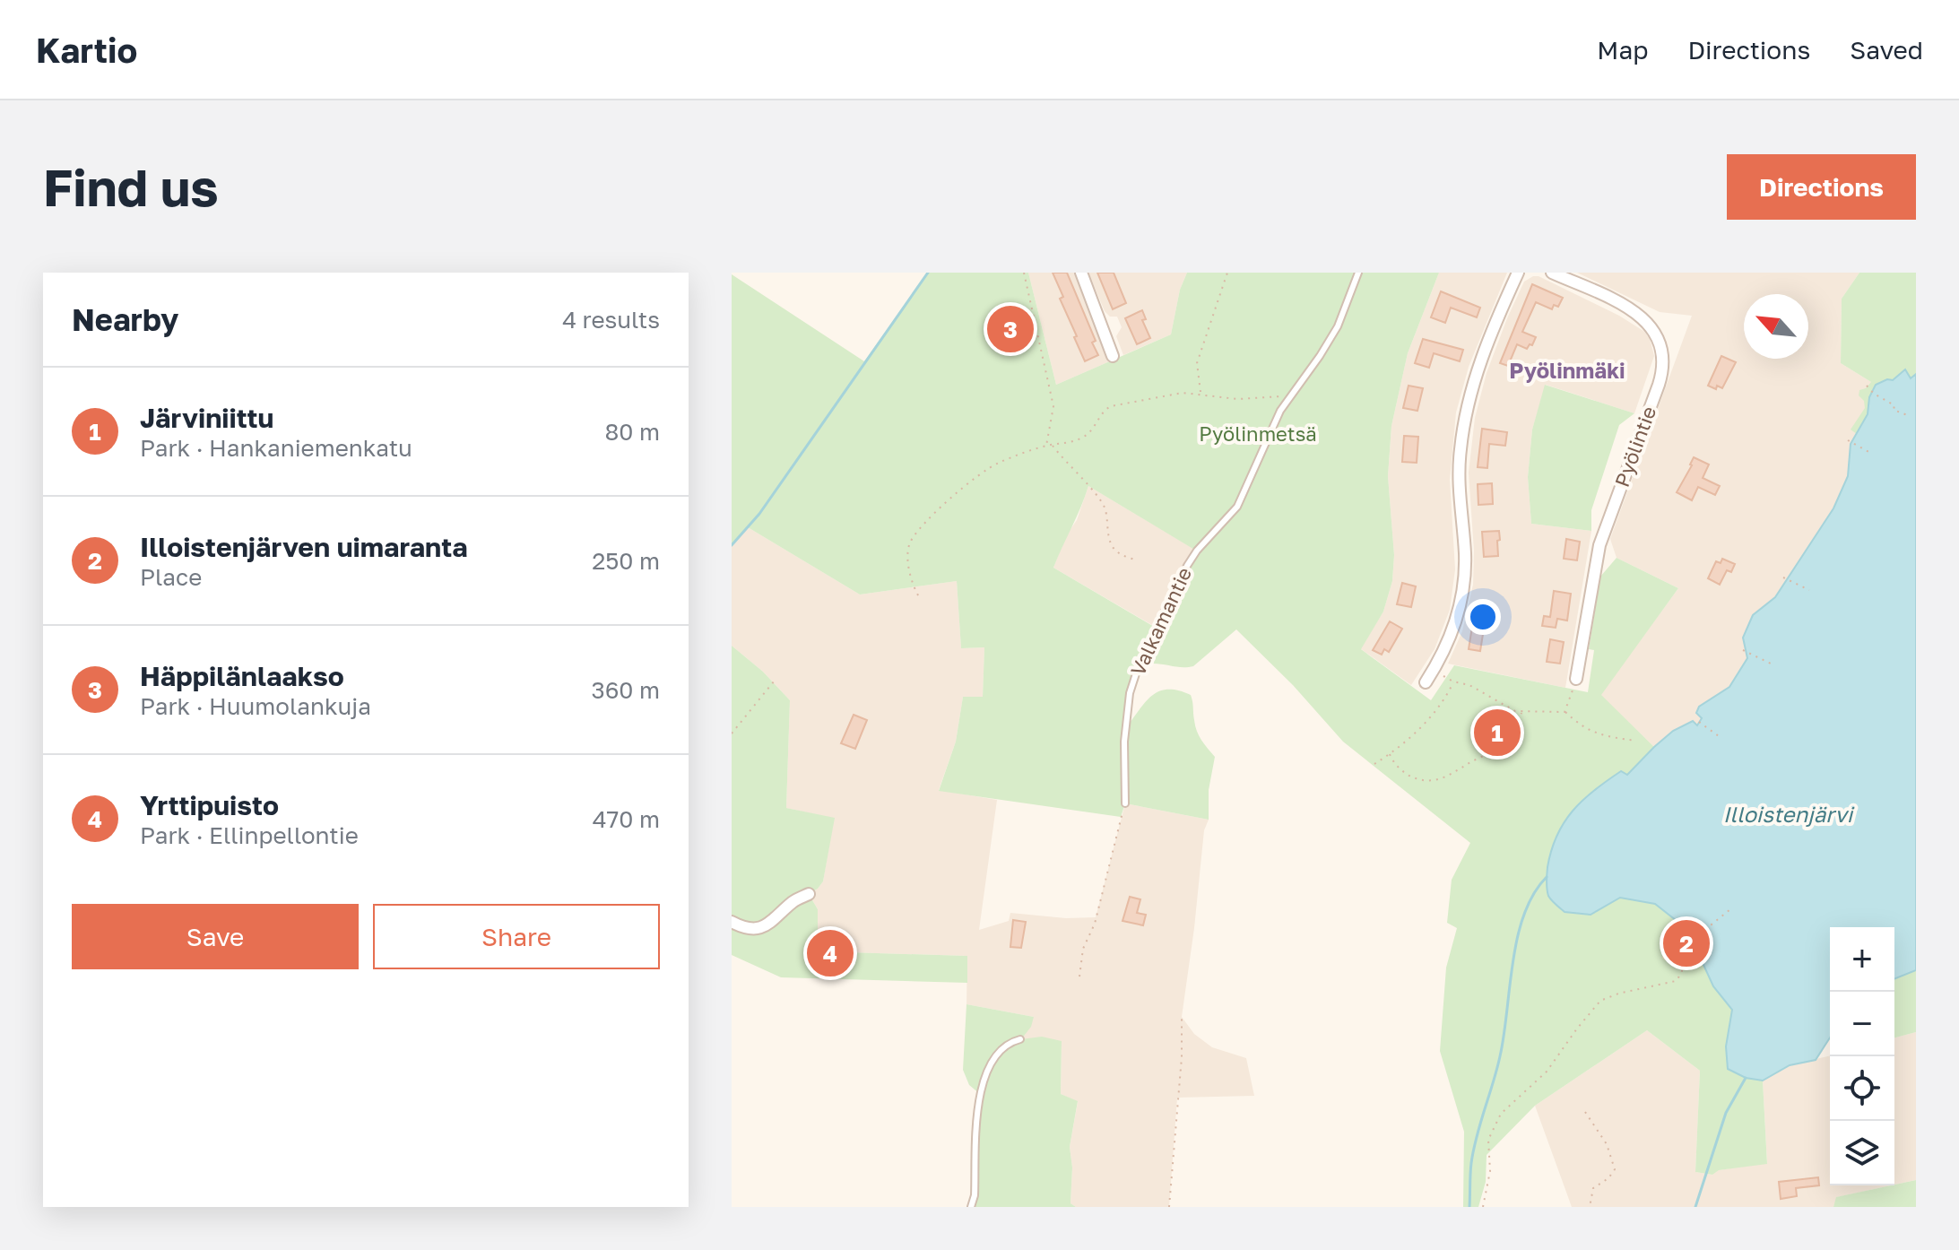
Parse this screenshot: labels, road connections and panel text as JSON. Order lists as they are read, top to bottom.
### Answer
{
  "streets": {
    "street": ["Pyölintie"],
    "lane": ["Valkamantie"]
  },
  "districts": ["Pyölinmäki"],
  "water": ["Illoistenjärvi"],
  "parks": ["Pyölinmetsä"],
  "north": "top left",
  "page": {
    "header": "Kartio",
    "nav": ["Map", "Directions", "Saved"],
    "buttons": [
      "Directions",
      ["Save", "Share"]
    ],
    "title": "Find us",
    "heading": ["Nearby", "4 results"],
    "pins": [
      "3",
      "1",
      "2",
      "4"
    ],
    "list": [
      {
        "mark": "1",
        "name": "Järviniittu",
        "note": "Park · Hankaniemenkatu",
        "value": "80 m"
      },
      {
        "mark": "2",
        "name": "Illoistenjärven uimaranta",
        "note": "Place",
        "value": "250 m"
      },
      {
        "mark": "3",
        "name": "Häppilänlaakso",
        "note": "Park · Huumolankuja",
        "value": "360 m"
      },
      {
        "mark": "4",
        "name": "Yrttipuisto",
        "note": "Park · Ellinpellontie",
        "value": "470 m"
      }
    ],
    "map_buttons": ["+", "−"]
  }
}
